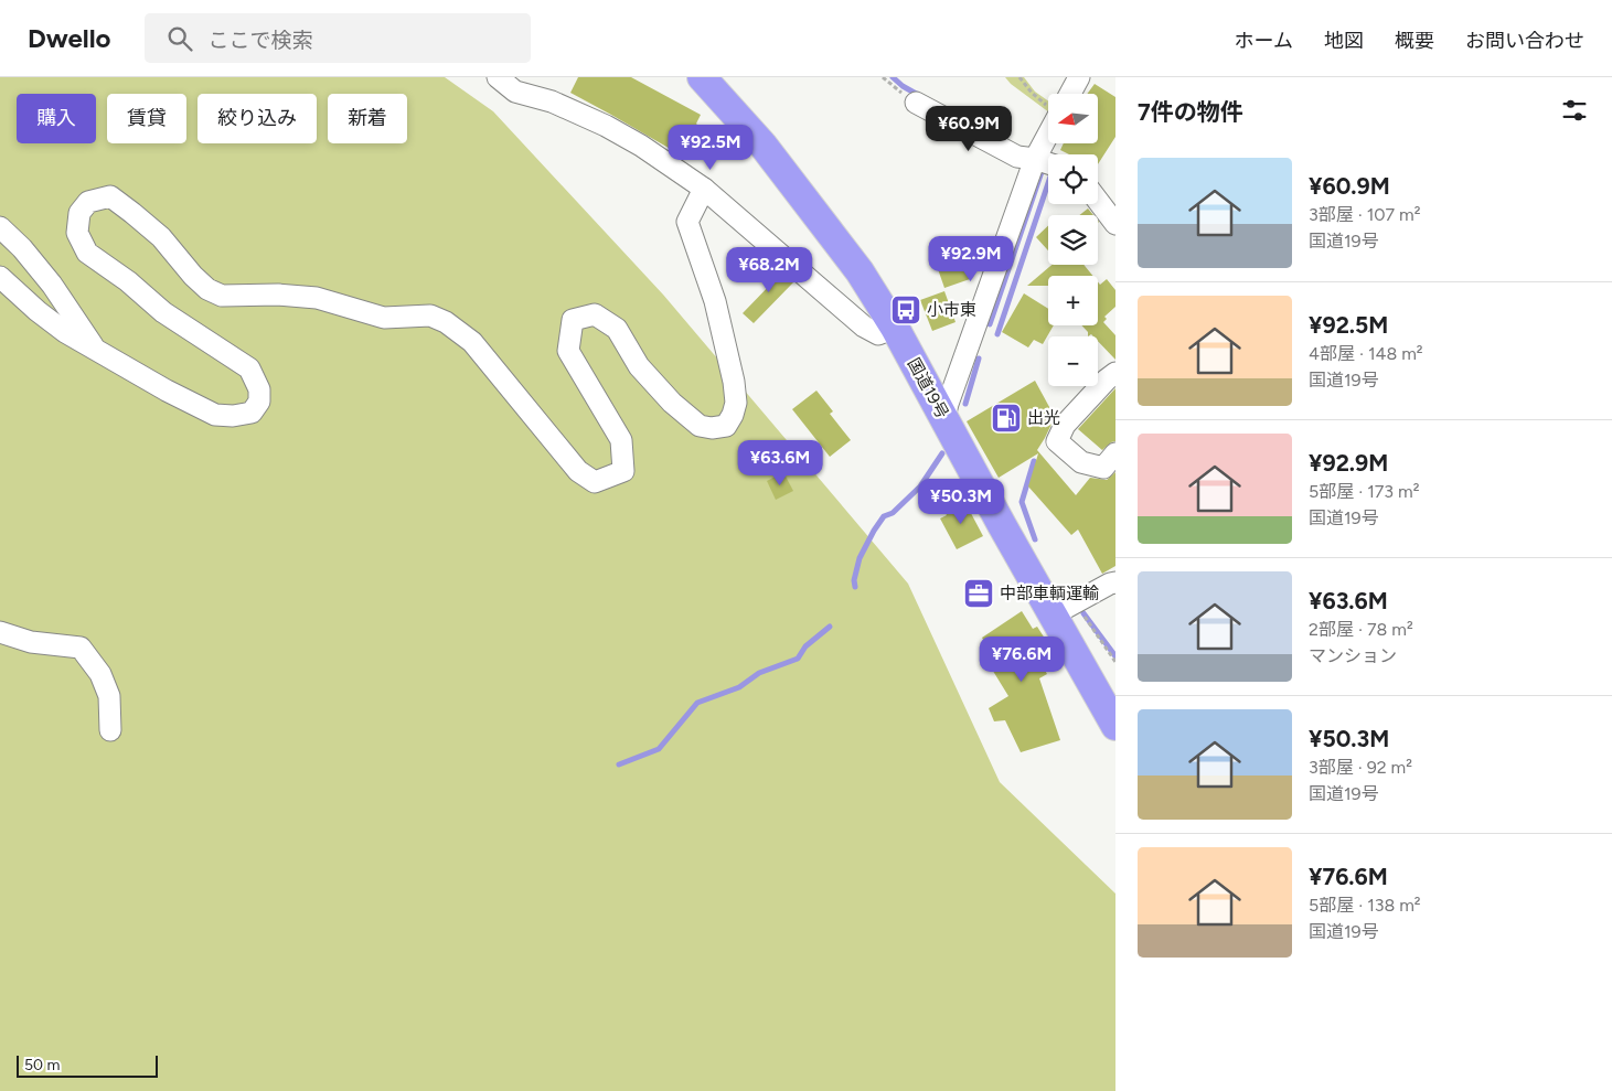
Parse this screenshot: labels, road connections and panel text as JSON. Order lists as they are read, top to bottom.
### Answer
{
  "streets": {
    "highway": ["国道19号"]
  },
  "places": {
    "bus stop": ["小市東"],
    "fuel station": ["出光"],
    "office": ["中部車輌運輸"]
  },
  "scale_bar": "50 m",
  "north": "left",
  "page": {
    "header": "Dwello",
    "search": "ここで検索",
    "nav": [
      "ホーム",
      "地図",
      "概要",
      "お問い合わせ"
    ],
    "heading": "7件の物件",
    "map_buttons": ["+", "−"],
    "chip": [
      "購入",
      "賃貸",
      "絞り込み",
      "新着"
    ],
    "price": [
      "¥60.9M",
      "¥92.5M",
      "¥92.9M",
      "¥68.2M",
      "¥63.6M",
      "¥50.3M",
      "¥76.6M"
    ],
    "list": [
      {
        "name": "¥60.9M",
        "note": "3部屋 · 107 m² · 国道19号"
      },
      {
        "name": "¥92.5M",
        "note": "4部屋 · 148 m² · 国道19号"
      },
      {
        "name": "¥92.9M",
        "note": "5部屋 · 173 m² · 国道19号"
      },
      {
        "name": "¥63.6M",
        "note": "2部屋 · 78 m² · マンション"
      },
      {
        "name": "¥50.3M",
        "note": "3部屋 · 92 m² · 国道19号"
      },
      {
        "name": "¥76.6M",
        "note": "5部屋 · 138 m² · 国道19号"
      }
    ],
    "scale": "50 m"
  }
}
